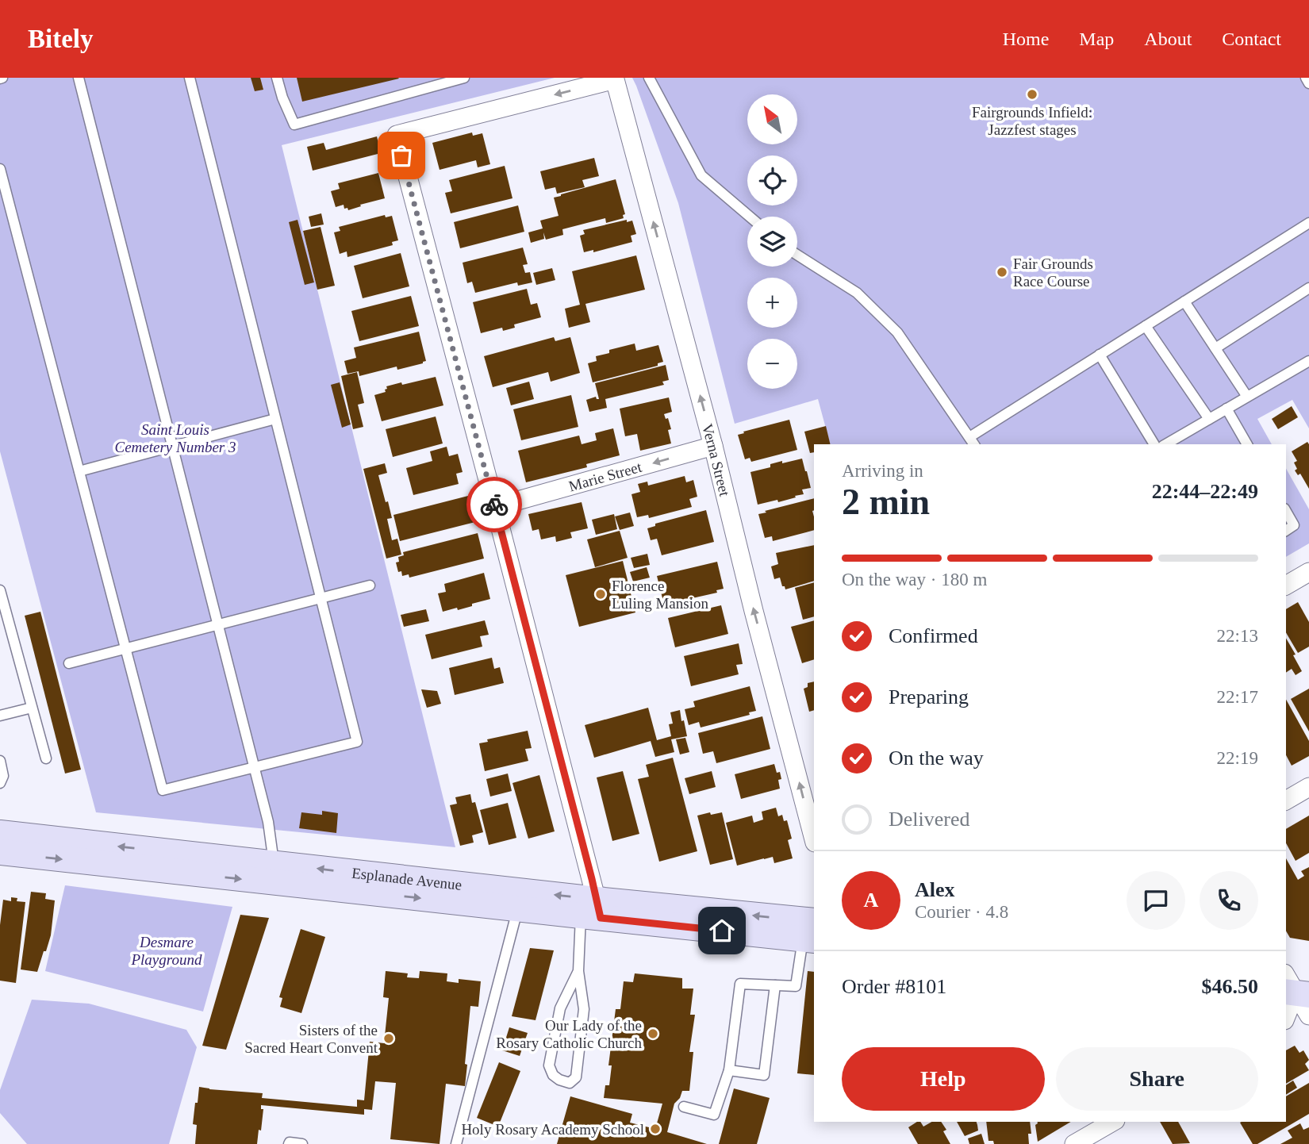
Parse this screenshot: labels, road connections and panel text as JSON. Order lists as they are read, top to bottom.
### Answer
{
  "streets": {
    "street": ["Verna Street", "Marie Street", "Esplanade Avenue"]
  },
  "crossings": [
    ["Verna Street", "Marie Street"]
  ],
  "one_way": ["Verna Street", "Marie Street"],
  "parks": ["Saint Louis Cemetery Number 3", "Desmare Playground"],
  "places": [
    "Fairgrounds Infield: Jazzfest stages",
    "Fair Grounds Race Course",
    "Florence Luling Mansion",
    "Our Lady of the Rosary Catholic Church",
    "Sisters of the Sacred Heart Convent",
    "Holy Rosary Academy School"
  ],
  "north": "top left",
  "page": {
    "header": "Bitely",
    "nav": [
      "Home",
      "Map",
      "About",
      "Contact"
    ],
    "map_buttons": ["+", "−"],
    "heading": ["2 min", "Arriving in", "22:44–22:49"],
    "panel": [
      "Alex",
      "Courier · 4.8",
      "Order #8101",
      "$46.50"
    ],
    "bar": "On the way · 180 m",
    "list": [
      ["Confirmed", "22:13"],
      ["Preparing", "22:17"],
      ["On the way", "22:19"],
      "Delivered"
    ],
    "round": "A",
    "buttons": ["Help", "Share"]
  }
}
